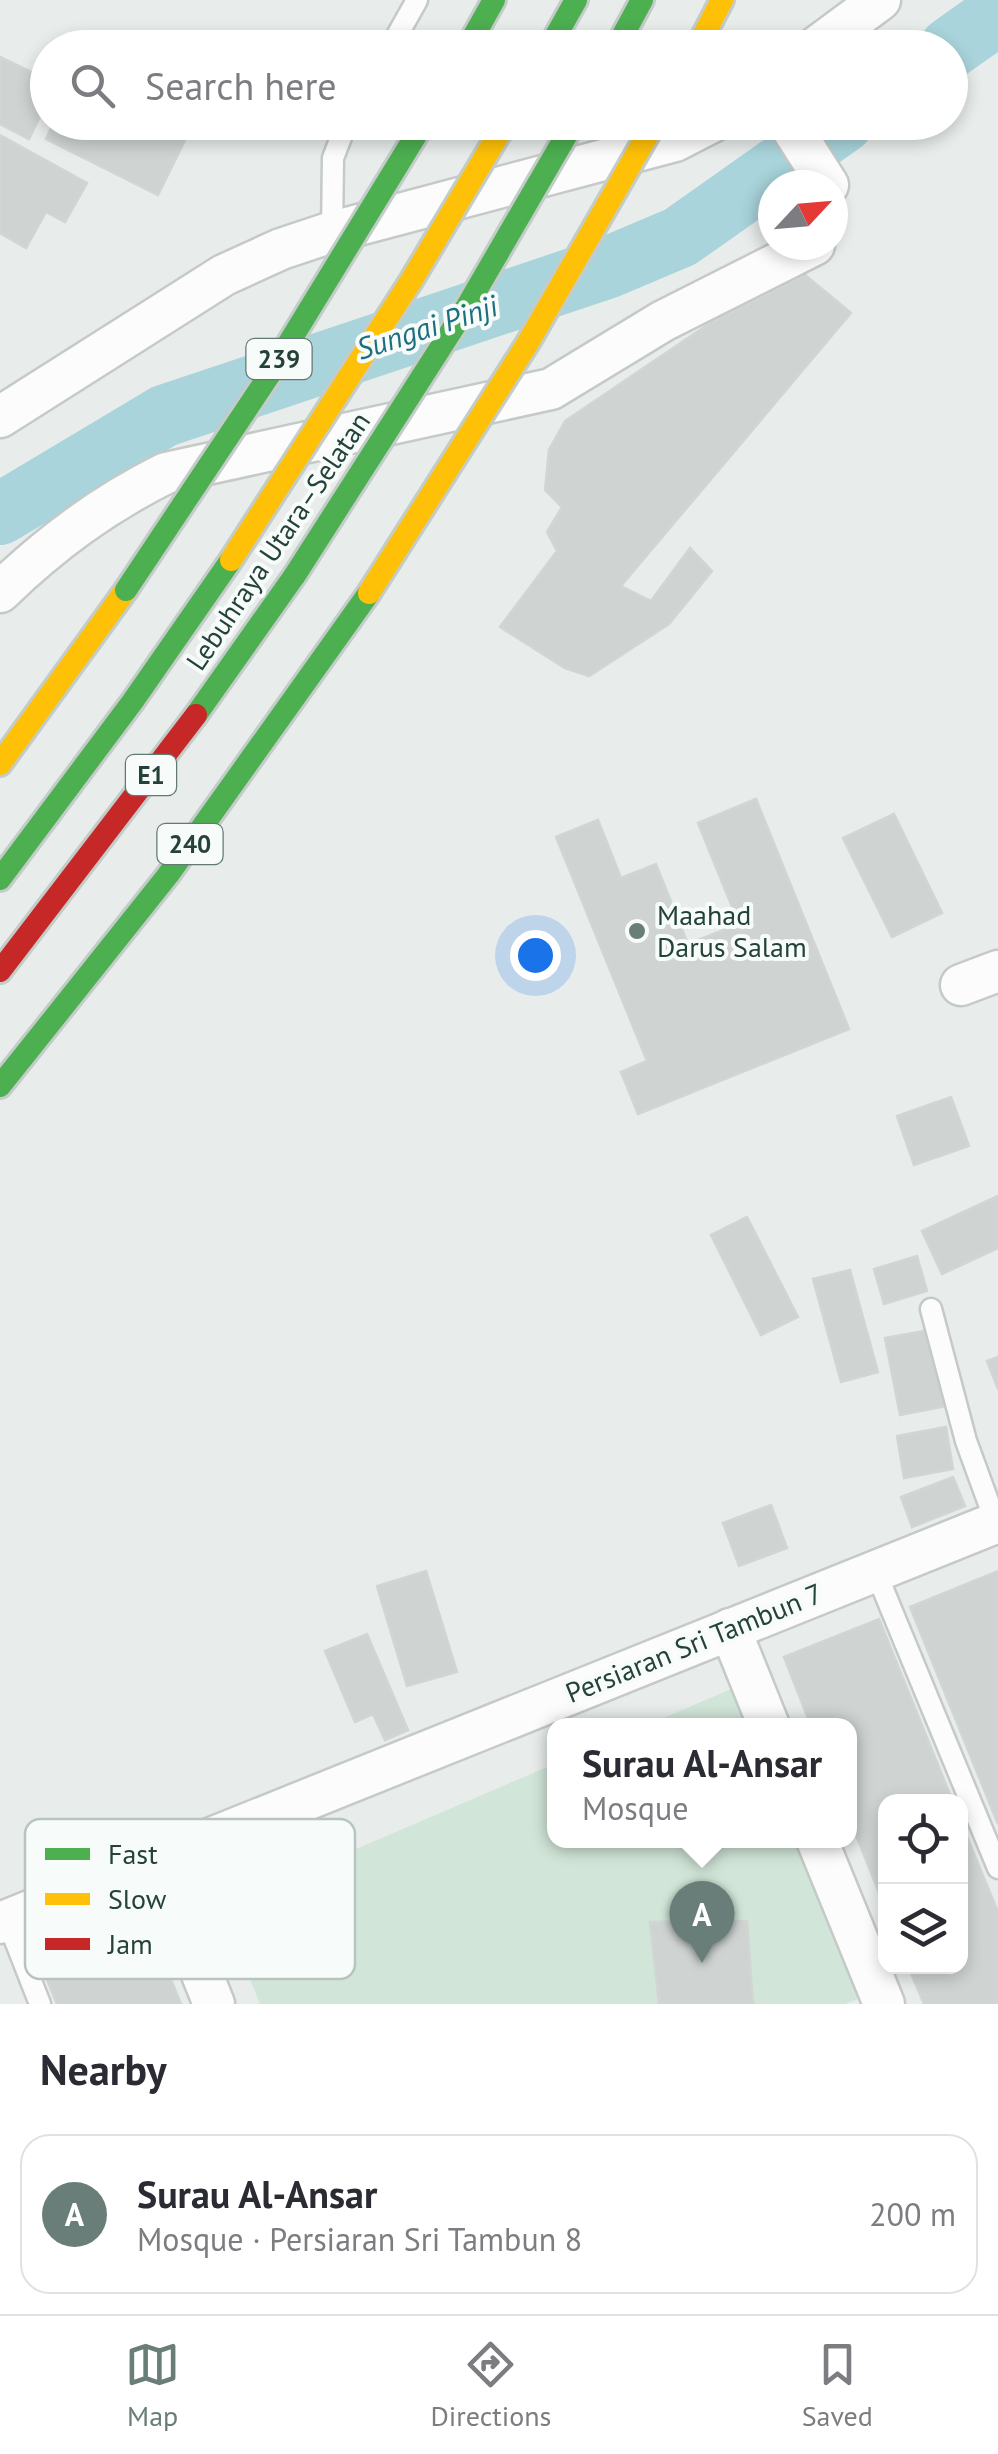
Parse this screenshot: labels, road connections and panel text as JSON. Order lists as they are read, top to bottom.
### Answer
{
  "streets": {
    "main road": [
      "239",
      "Lebuhraya Utara–Selatan",
      "E1",
      "240"
    ],
    "street": ["Persiaran Sri Tambun 7"]
  },
  "water": ["Sungai Pinji"],
  "places": ["Maahad Darus Salam"],
  "legend": ["Fast", "Slow", "Jam"],
  "north": "top right",
  "page": {
    "search": "Search here",
    "popup": ["Surau Al-Ansar", "Mosque"],
    "pins": "A",
    "heading": "Nearby",
    "list": [
      {
        "mark": "A",
        "name": "Surau Al-Ansar",
        "note": "Mosque · Persiaran Sri Tambun 8",
        "value": "200 m"
      }
    ],
    "nav": ["Map", "Directions", "Saved"]
  }
}
